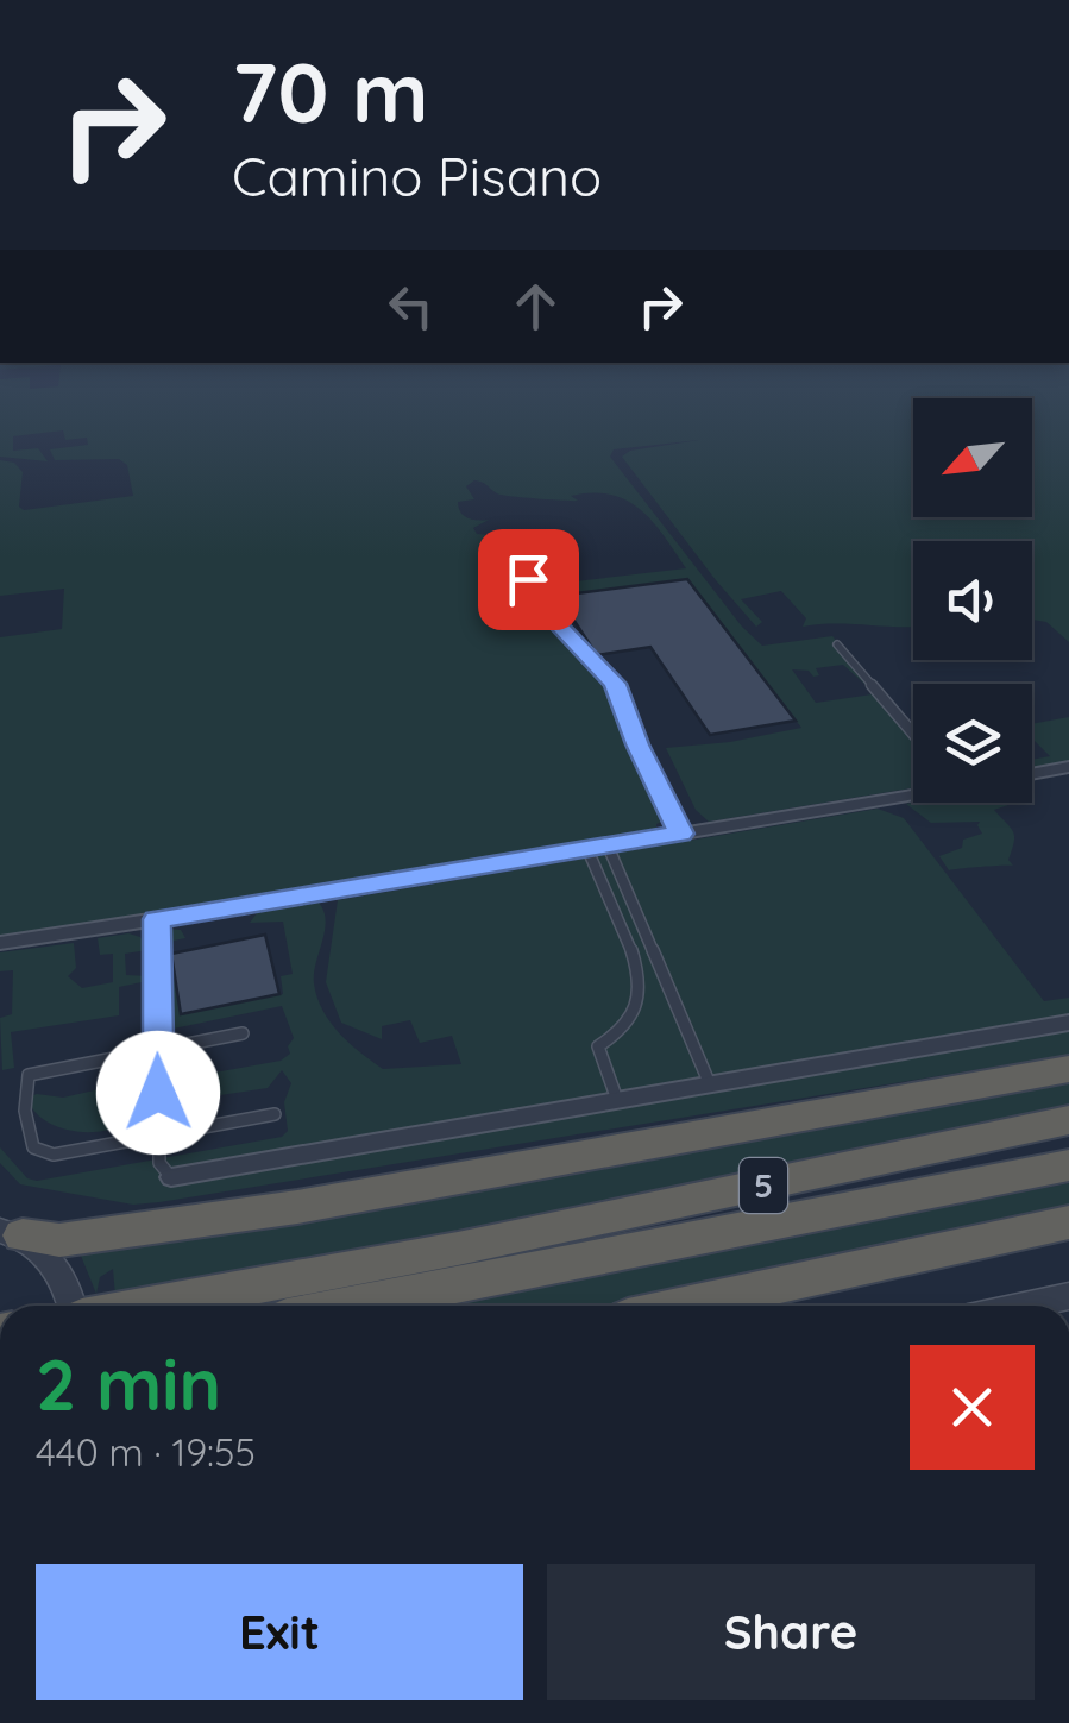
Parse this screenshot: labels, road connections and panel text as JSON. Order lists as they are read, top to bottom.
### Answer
{
  "streets": {
    "highway": ["5"]
  },
  "north": "bottom left",
  "page": {
    "turn": ["70 m", "Camino Pisano"],
    "heading": ["2 min", "440 m · 19:55"],
    "buttons": ["Exit", "Share"]
  }
}
